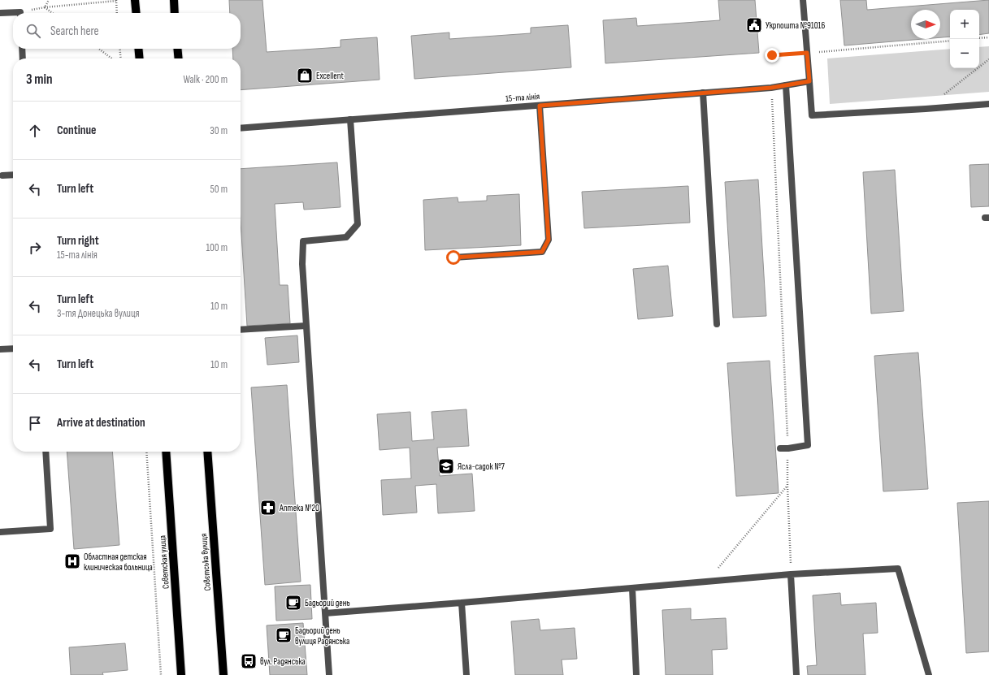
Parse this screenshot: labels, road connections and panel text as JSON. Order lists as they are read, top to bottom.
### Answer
{
  "streets": {
    "main road": ["Советская улица", "Совєтська вулиця"],
    "street": ["15-та лінія"]
  },
  "places": {
    "public building": ["Укрпошта №91016"],
    "shop": ["Excellent"],
    "school or university": ["Ясла-садок №7"],
    "pharmacy": ["Аптека №20"],
    "hospital": ["Областная детская клиническая больница"],
    "cafe": ["Бадьорий день", "Бадьорий день вулиця Радянська"],
    "bus stop": ["вул. Радянська"]
  },
  "north": "right",
  "page": {
    "map_buttons": ["+", "−"],
    "search": "Search here",
    "heading": ["3 min", "Walk · 200 m"],
    "list": [
      ["Continue", "30 m"],
      ["Turn left", "50 m"],
      ["Turn right", "15-та лінія", "100 m"],
      ["Turn left", "3-тя Донецька вулиця", "10 m"],
      ["Turn left", "10 m"],
      "Arrive at destination"
    ]
  }
}
